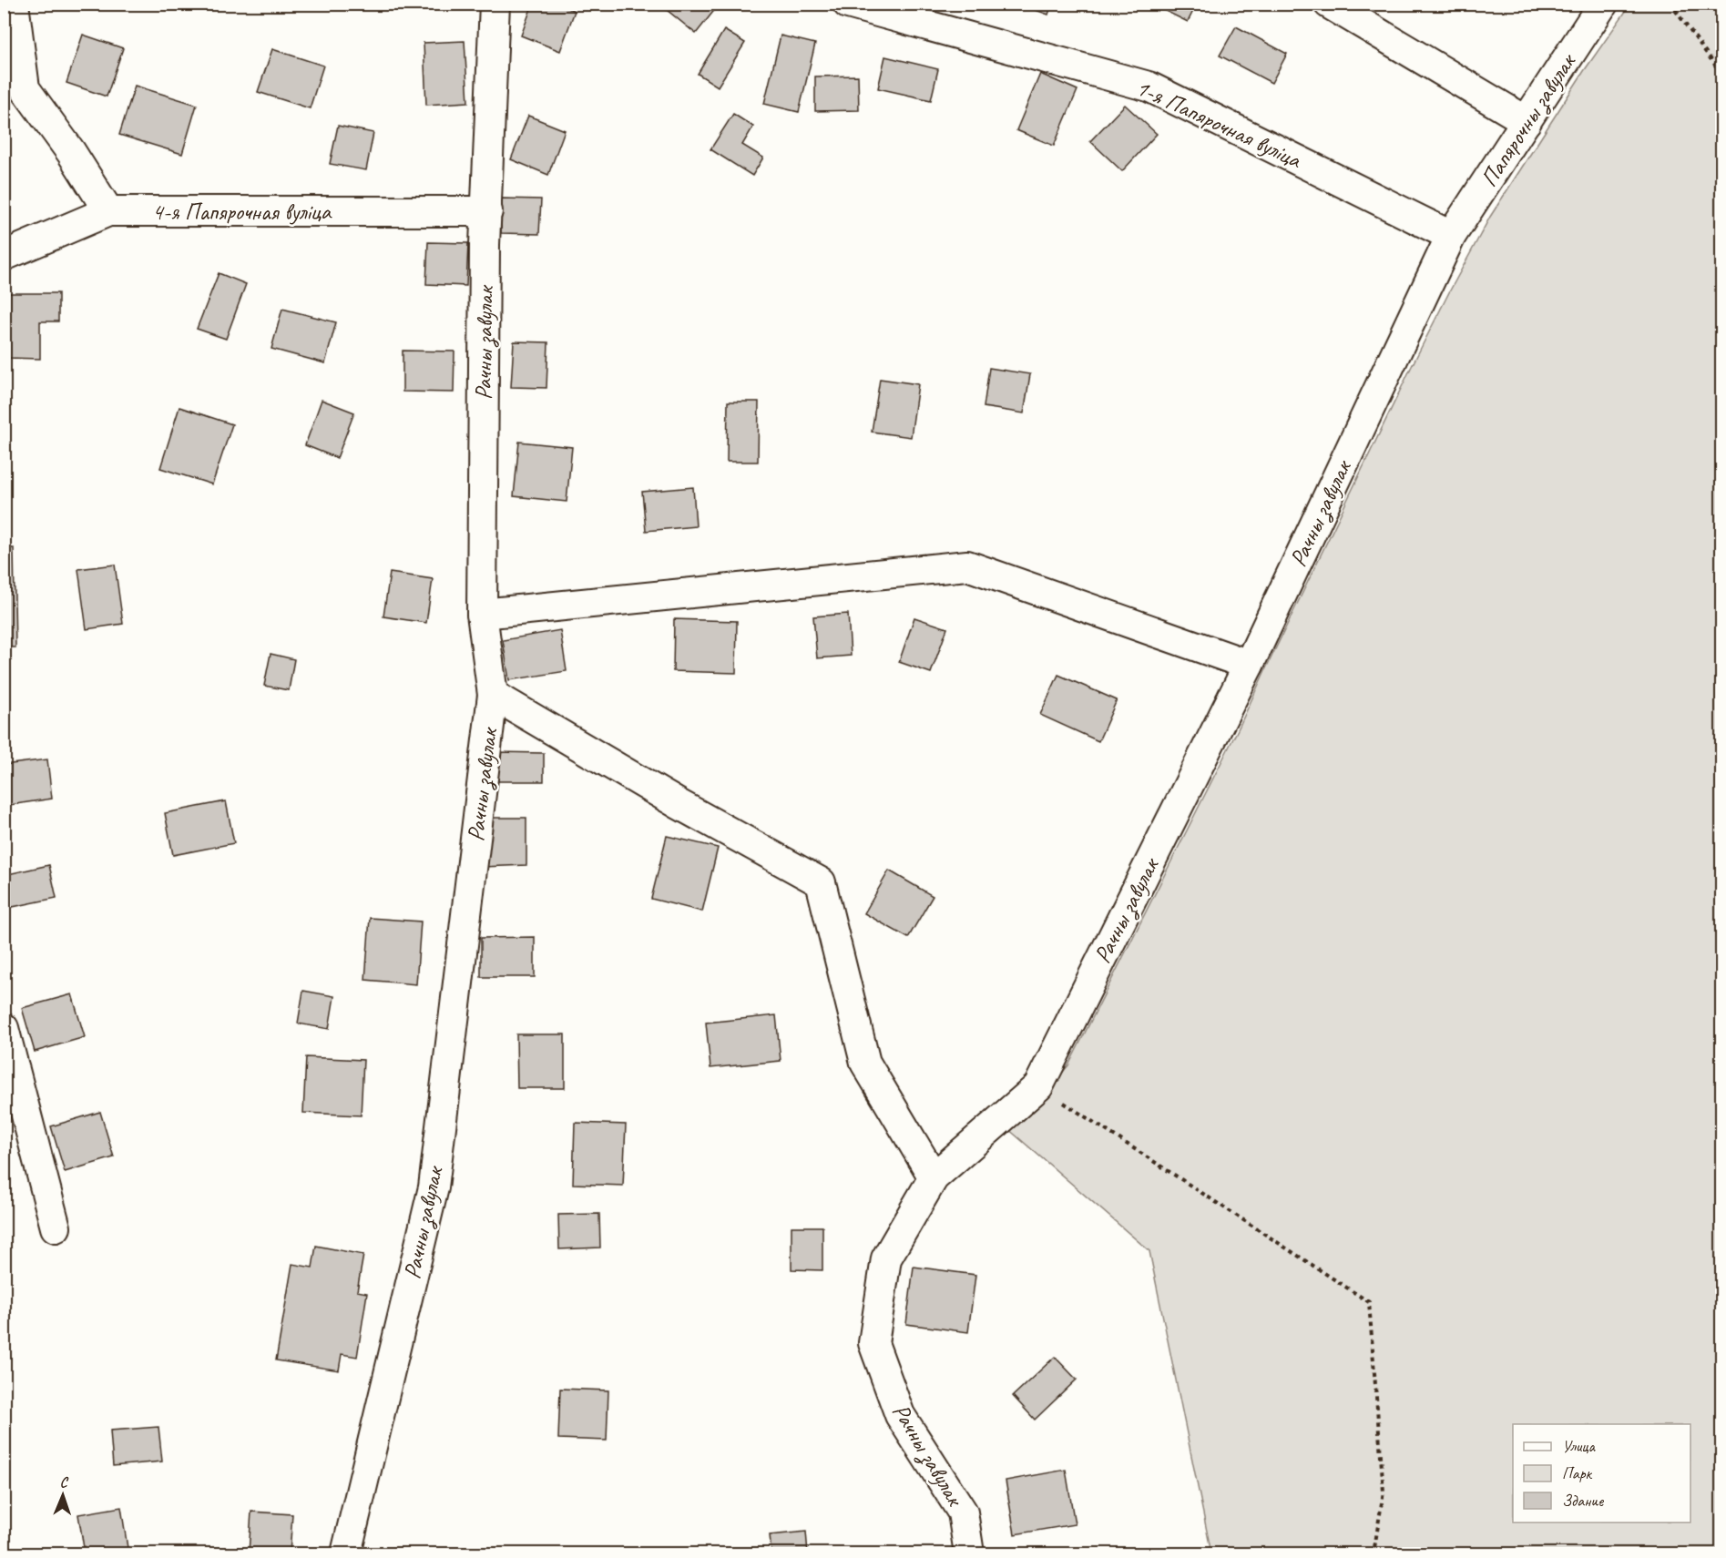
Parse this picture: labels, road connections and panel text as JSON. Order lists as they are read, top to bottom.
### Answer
{
  "streets": {
    "street": [
      "Папярочны завулак",
      "1-я Папярочная вуліца",
      "4-я Папярочная вуліца",
      "Рачны завулак"
    ]
  },
  "crossings": [
    ["Папярочны завулак", "1-я Папярочная вуліца"],
    ["Папярочны завулак", "Рачны завулак"],
    ["1-я Папярочная вуліца", "Рачны завулак"],
    ["4-я Папярочная вуліца", "Рачны завулак"]
  ],
  "legend": ["Улица", "Парк", "Здание"],
  "north": "top"
}
